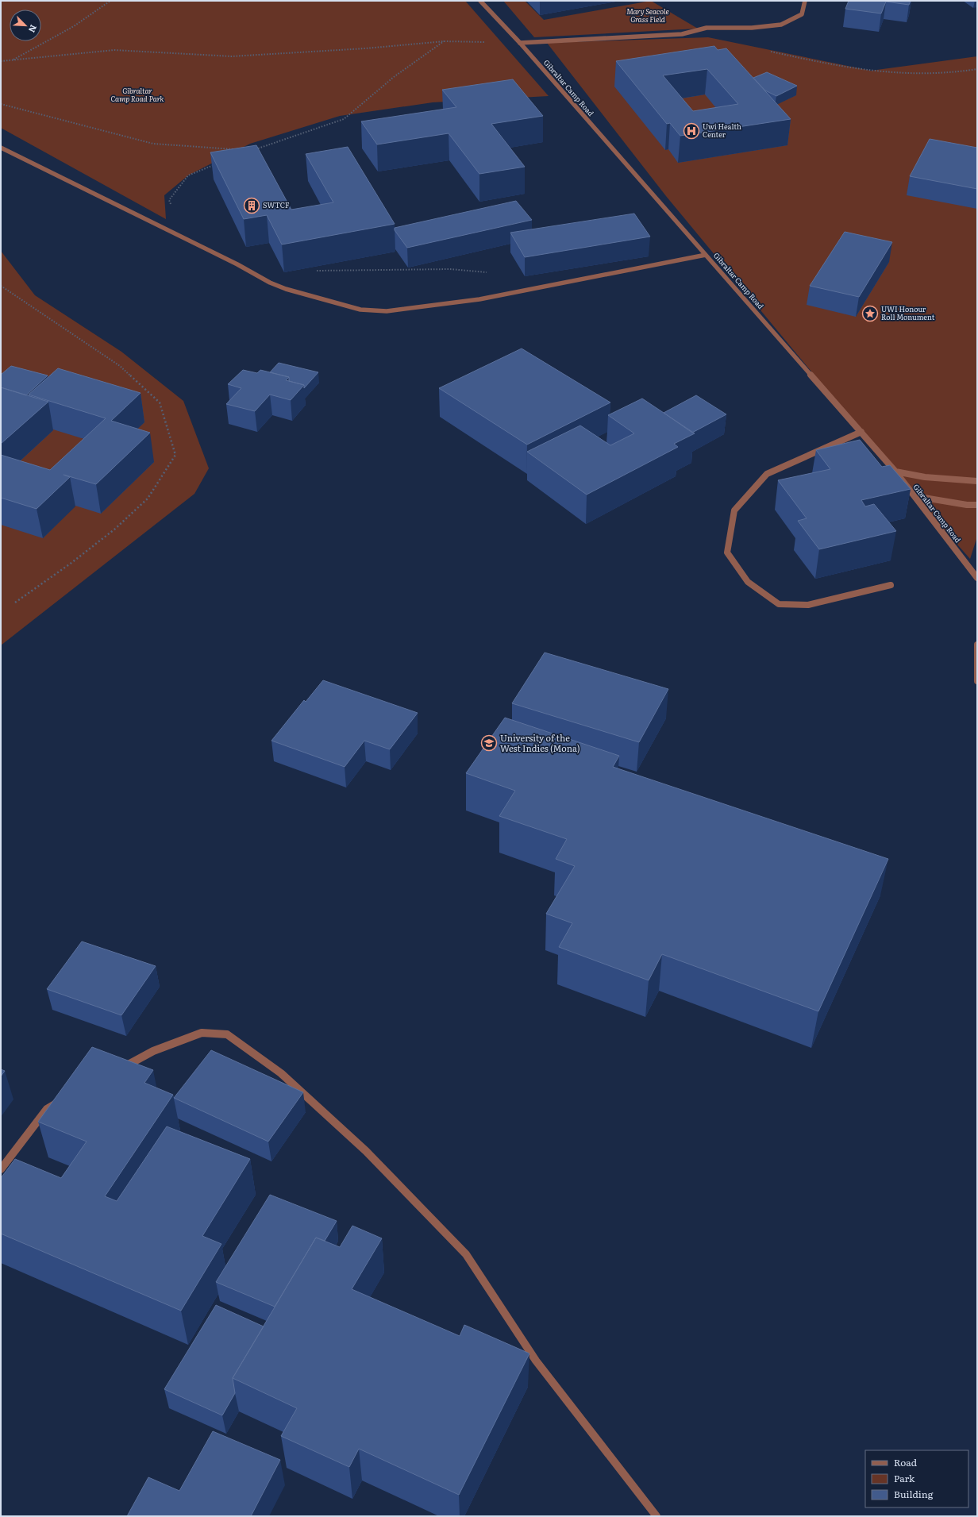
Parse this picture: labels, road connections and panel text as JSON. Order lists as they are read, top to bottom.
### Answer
{
  "streets": {
    "street": ["Gibraltar Camp Road"]
  },
  "parks": ["Mary Seacole Grass Field", "Gibraltar Camp Road Park"],
  "places": {
    "hospital": ["Uwi Health Center"],
    "building": ["SWTCF"],
    "place": ["UWI Honour Roll Monument"],
    "school or university": ["University of the West Indies (Mona)"]
  },
  "legend": ["Road", "Park", "Building"],
  "north": "bottom right"
}
